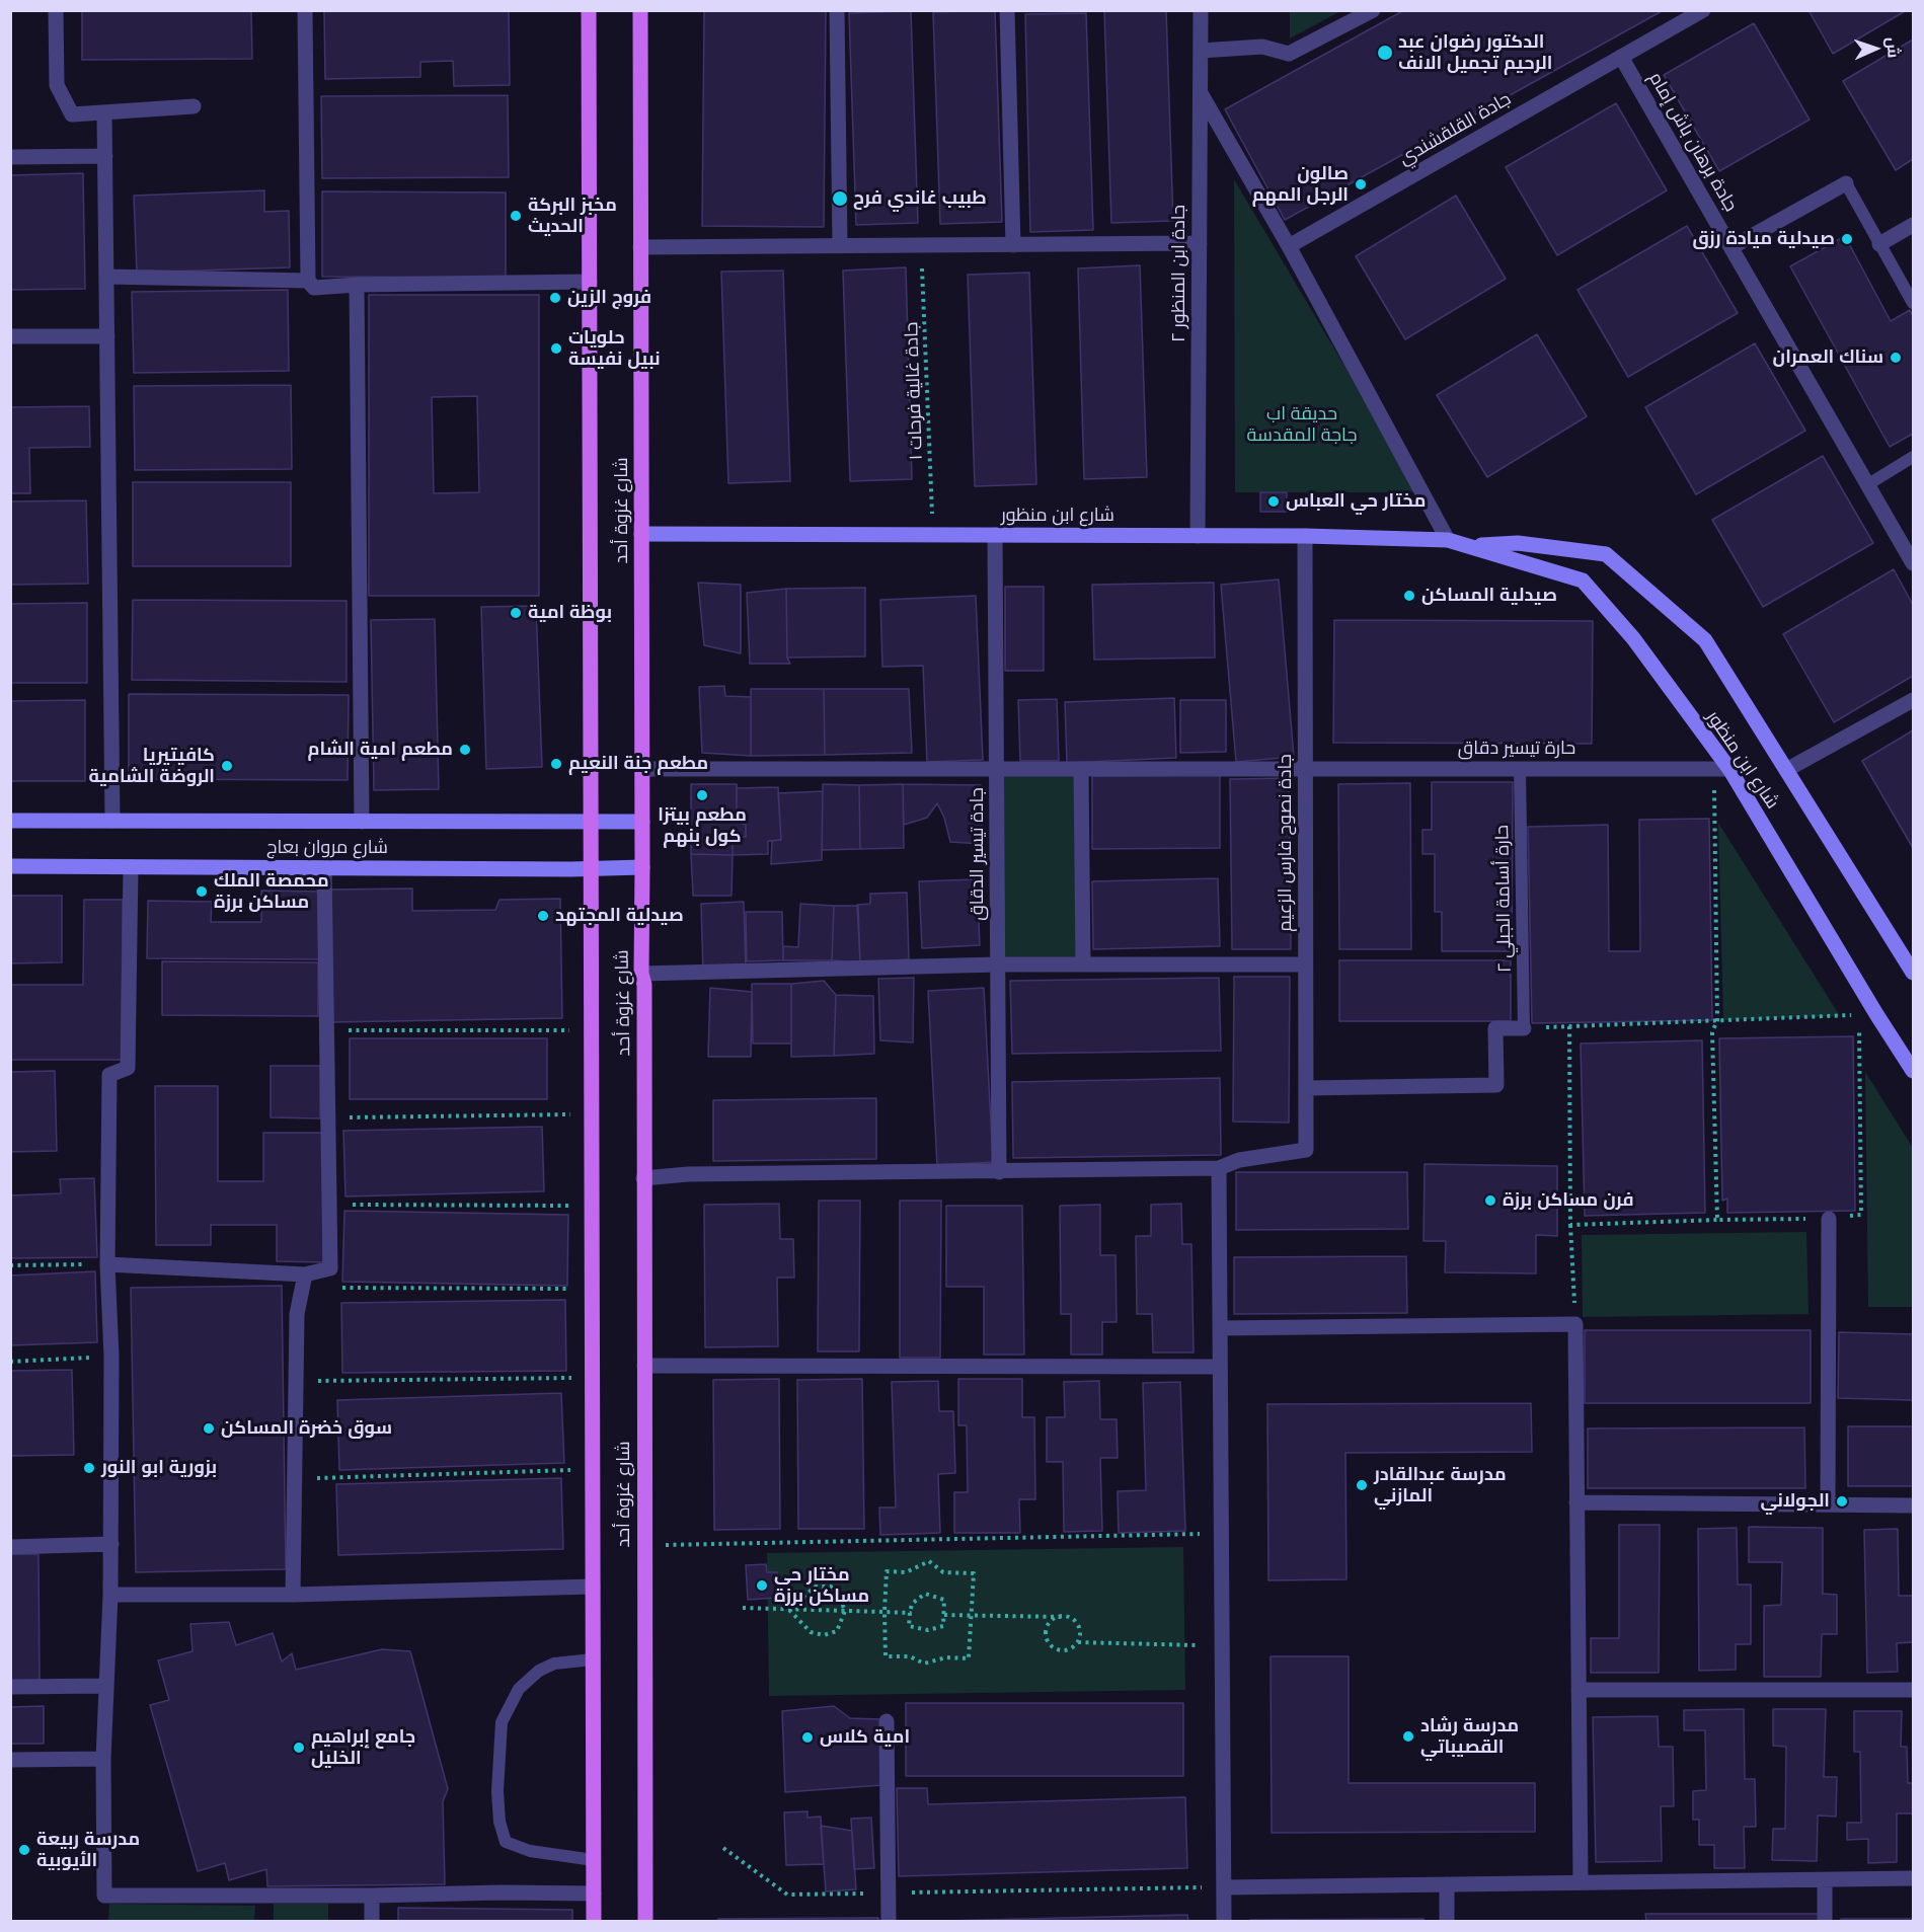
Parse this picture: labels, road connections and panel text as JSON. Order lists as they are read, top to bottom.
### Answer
{
  "streets": {
    "main road": ["شارع غزوة أحد", "شارع ابن منظور", "شارع مروان بعاج"],
    "street": [
      "جادة القلقشندي",
      "جادة برهان باش إمام",
      "جادة ابن المنظور ٢",
      "حارة تيسير دقاق",
      "جادة نصوح فارس الزعيم",
      "جادة تيسير الدقاق"
    ],
    "lane": ["حارة أسامة الجبلي ٢"],
    "path": ["جادة غالية فرحات ١"]
  },
  "crossings": [
    ["جادة القلقشندي", "جادة برهان باش إمام"],
    ["جادة ابن المنظور ٢", "شارع ابن منظور"],
    ["جادة غالية فرحات ١", "شارع ابن منظور"],
    ["شارع غزوة أحد", "شارع ابن منظور"],
    ["شارع غزوة أحد", "حارة تيسير دقاق"],
    ["شارع غزوة أحد", "شارع مروان بعاج"],
    ["شارع ابن منظور", "حارة تيسير دقاق"],
    ["شارع ابن منظور", "جادة نصوح فارس الزعيم"],
    ["شارع ابن منظور", "جادة تيسير الدقاق"],
    ["حارة تيسير دقاق", "جادة نصوح فارس الزعيم"],
    ["حارة تيسير دقاق", "جادة تيسير الدقاق"],
    ["حارة تيسير دقاق", "حارة أسامة الجبلي ٢"]
  ],
  "parks": ["حديقة اب جاجة المقدسة"],
  "places": [
    "الدكتور رضوان عبد الرحيم تجميل الانف",
    "صالون الرجل المهم",
    "طبيب غاندي فرح",
    "مخبز البركة الحديث",
    "صيدلية ميادة رزق",
    "فروج الزين",
    "حلويات نبيل نفيسة",
    "سناك العمران",
    "مختار حي العباس",
    "صيدلية المساكن",
    "بوظة امية",
    "مطعم امية الشام",
    "مطعم جنة النعيم",
    "كافيتيريا الروضة الشامية",
    "مطعم بيتزا كول بنهم",
    "محمصة الملك مساكن برزة",
    "صيدلية المجتهد",
    "فرن مساكن برزة",
    "سوق خضرة المساكن",
    "بزورية ابو النور",
    "مدرسة عبدالقادر المازني",
    "الجولاني",
    "مختار حي مساكن برزة",
    "مدرسة رشاد القصيباتي",
    "امية كلاس",
    "جامع إبراهيم الخليل",
    "مدرسة ربيعة الأيوبية"
  ],
  "north": "right"
}
